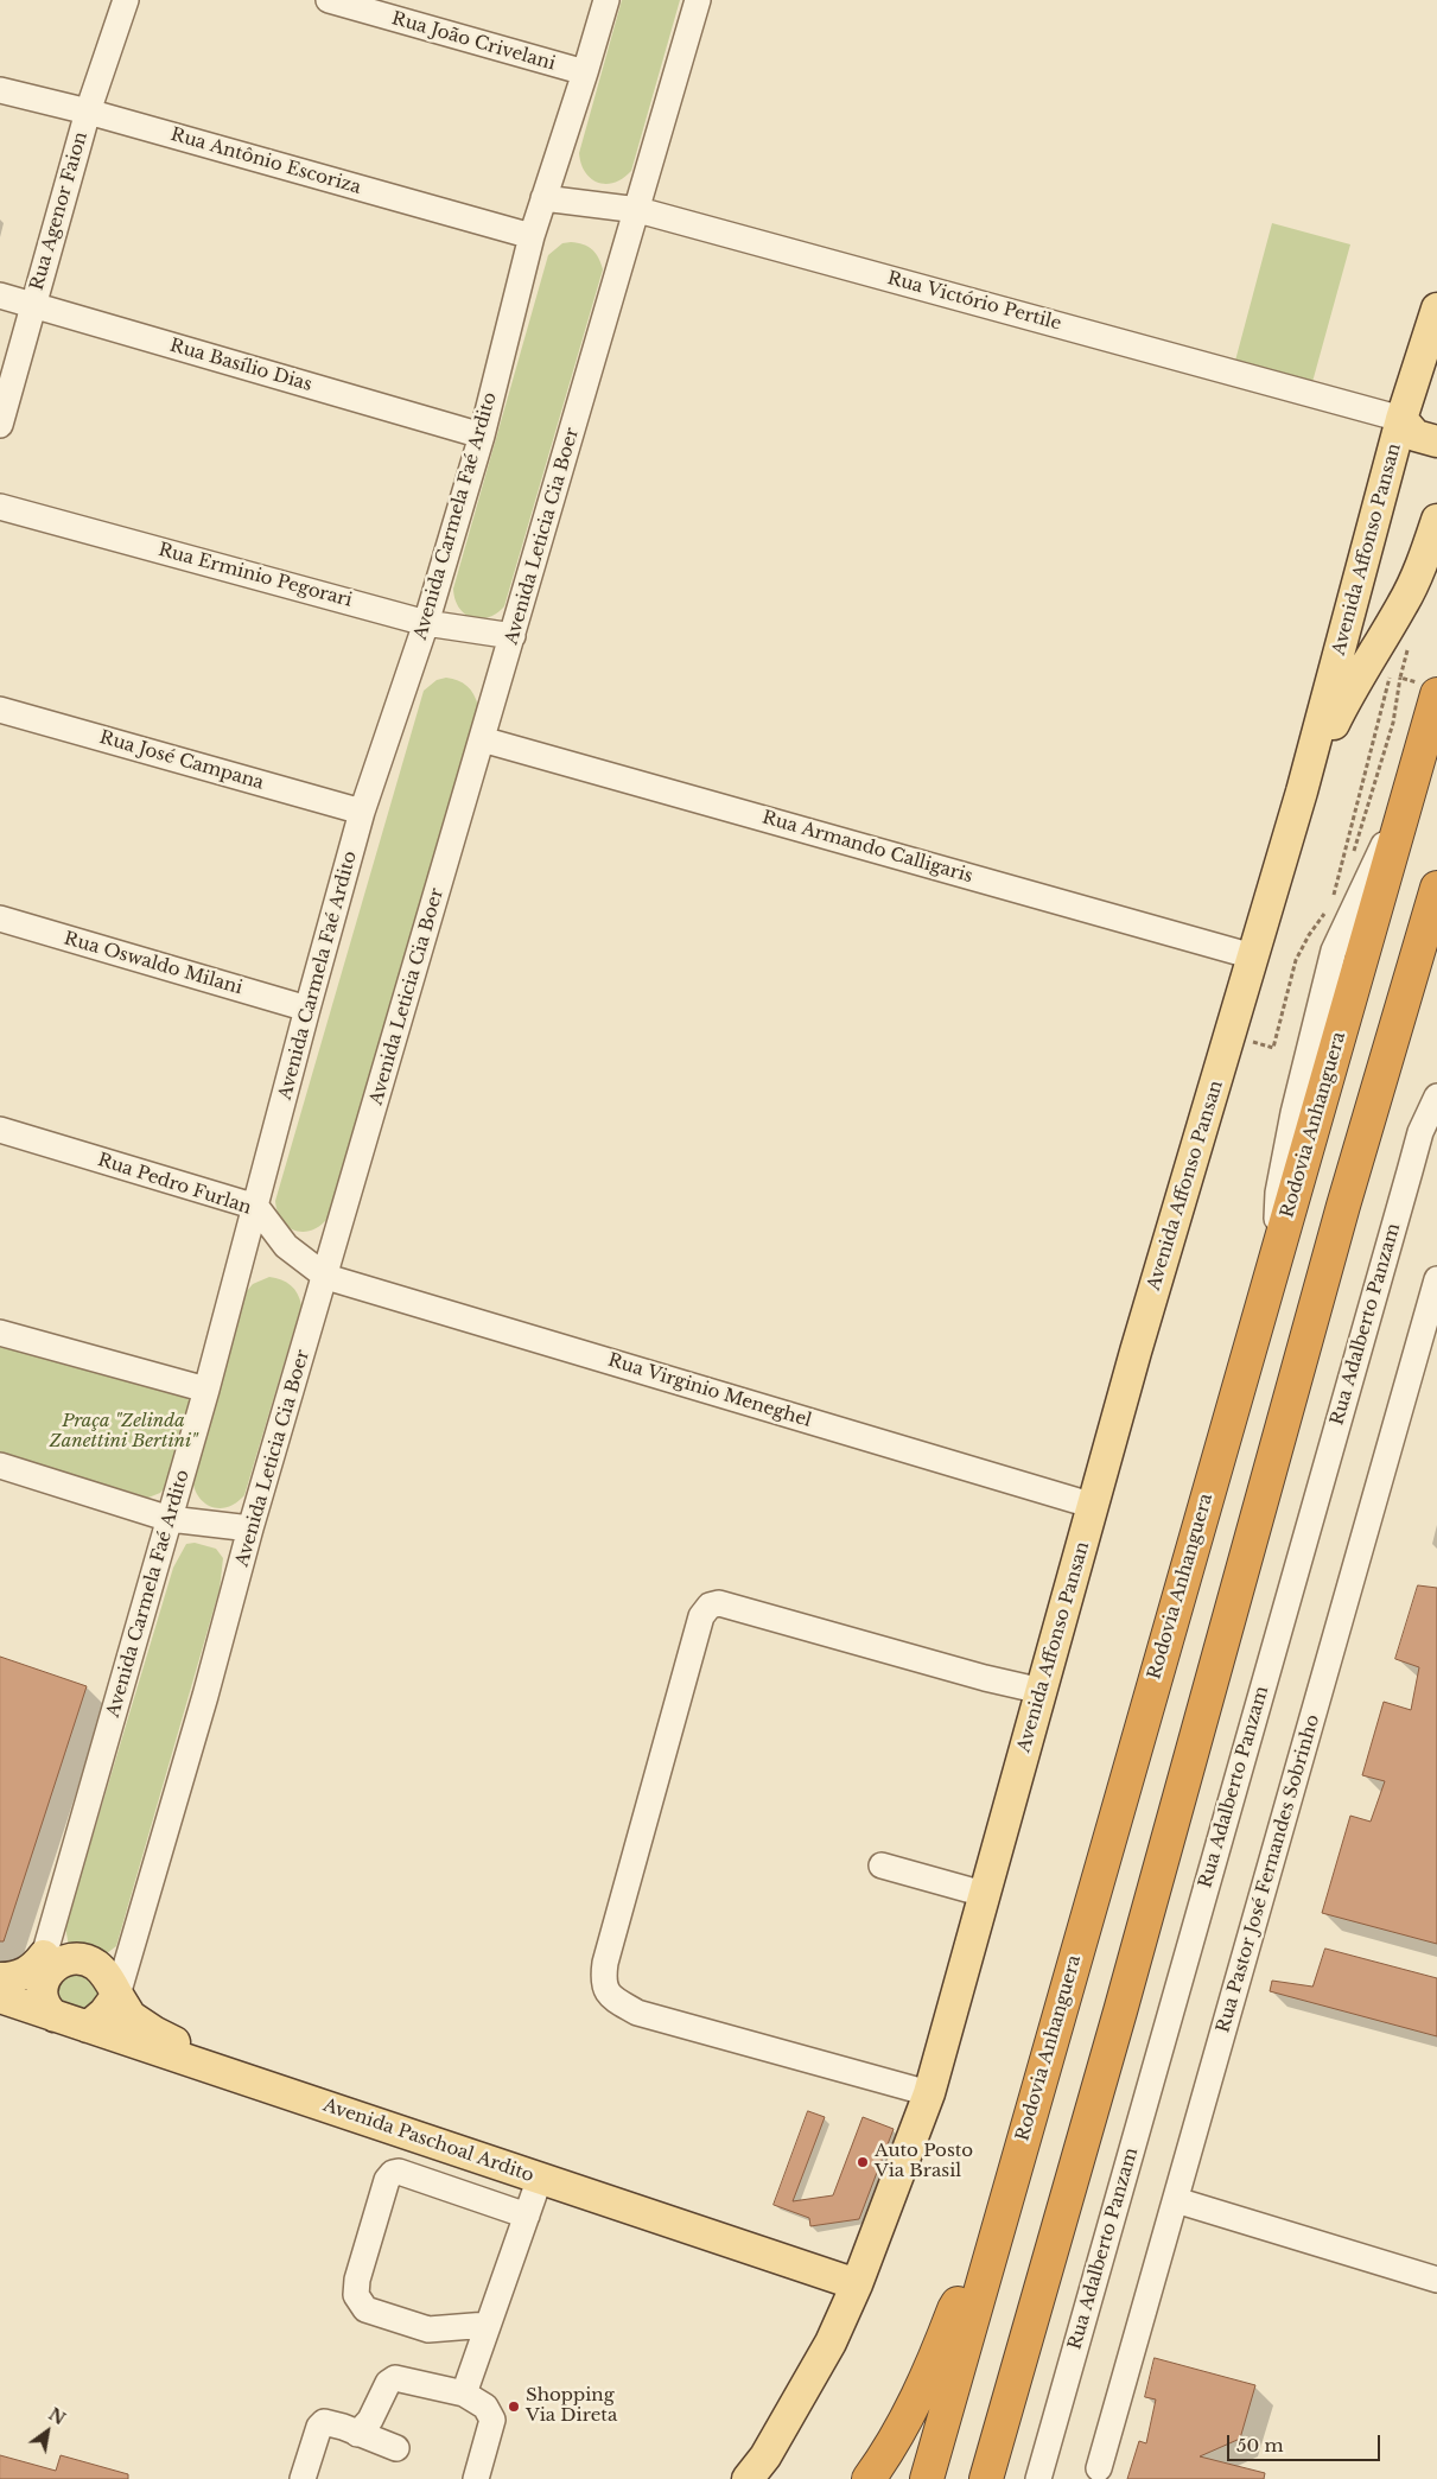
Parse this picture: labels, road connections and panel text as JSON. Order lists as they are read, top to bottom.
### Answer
{
  "streets": {
    "highway": ["Rodovia Anhanguera"],
    "main road": ["Avenida Affonso Pansan", "Avenida Paschoal Ardito"],
    "street": [
      "Rua João Crivelani",
      "Rua Antônio Escoriza",
      "Rua Agenor Faion",
      "Rua Victório Pertile",
      "Rua Basílio Dias",
      "Avenida Carmela Faé Ardito",
      "Avenida Leticia Cia Boer",
      "Rua Erminio Pegorari",
      "Rua José Campana",
      "Rua Armando Calligaris",
      "Rua Oswaldo Milani",
      "Rua Pedro Furlan",
      "Rua Adalberto Panzam",
      "Rua Virginio Meneghel",
      "Rua Pastor José Fernandes Sobrinho"
    ]
  },
  "crossings": [
    ["Rua João Crivelani", "Avenida Carmela Faé Ardito"],
    ["Rua Antônio Escoriza", "Rua Agenor Faion"],
    ["Rua Antônio Escoriza", "Avenida Carmela Faé Ardito"],
    ["Rua Agenor Faion", "Rua Basílio Dias"],
    ["Rua Victório Pertile", "Avenida Carmela Faé Ardito"],
    ["Rua Victório Pertile", "Avenida Leticia Cia Boer"],
    ["Rua Victório Pertile", "Avenida Affonso Pansan"],
    ["Rua Basílio Dias", "Avenida Carmela Faé Ardito"],
    ["Avenida Carmela Faé Ardito", "Avenida Leticia Cia Boer"],
    ["Avenida Carmela Faé Ardito", "Rua Erminio Pegorari"],
    ["Avenida Carmela Faé Ardito", "Rua José Campana"],
    ["Avenida Carmela Faé Ardito", "Rua Oswaldo Milani"],
    ["Avenida Carmela Faé Ardito", "Rua Pedro Furlan"],
    ["Avenida Carmela Faé Ardito", "Avenida Paschoal Ardito"],
    ["Avenida Leticia Cia Boer", "Rua Erminio Pegorari"],
    ["Avenida Leticia Cia Boer", "Rua Armando Calligaris"],
    ["Avenida Leticia Cia Boer", "Rua Pedro Furlan"],
    ["Avenida Leticia Cia Boer", "Rua Virginio Meneghel"],
    ["Avenida Leticia Cia Boer", "Avenida Paschoal Ardito"],
    ["Avenida Affonso Pansan", "Rua Armando Calligaris"],
    ["Avenida Affonso Pansan", "Rua Virginio Meneghel"],
    ["Avenida Affonso Pansan", "Avenida Paschoal Ardito"],
    ["Rua Pedro Furlan", "Rua Virginio Meneghel"]
  ],
  "parks": ["Praça \"Zelinda Zanettini Bertini\""],
  "places": ["Auto Posto Via Brasil", "Shopping Via Direta"],
  "scale_bar": "50 m",
  "north": "top right"
}
